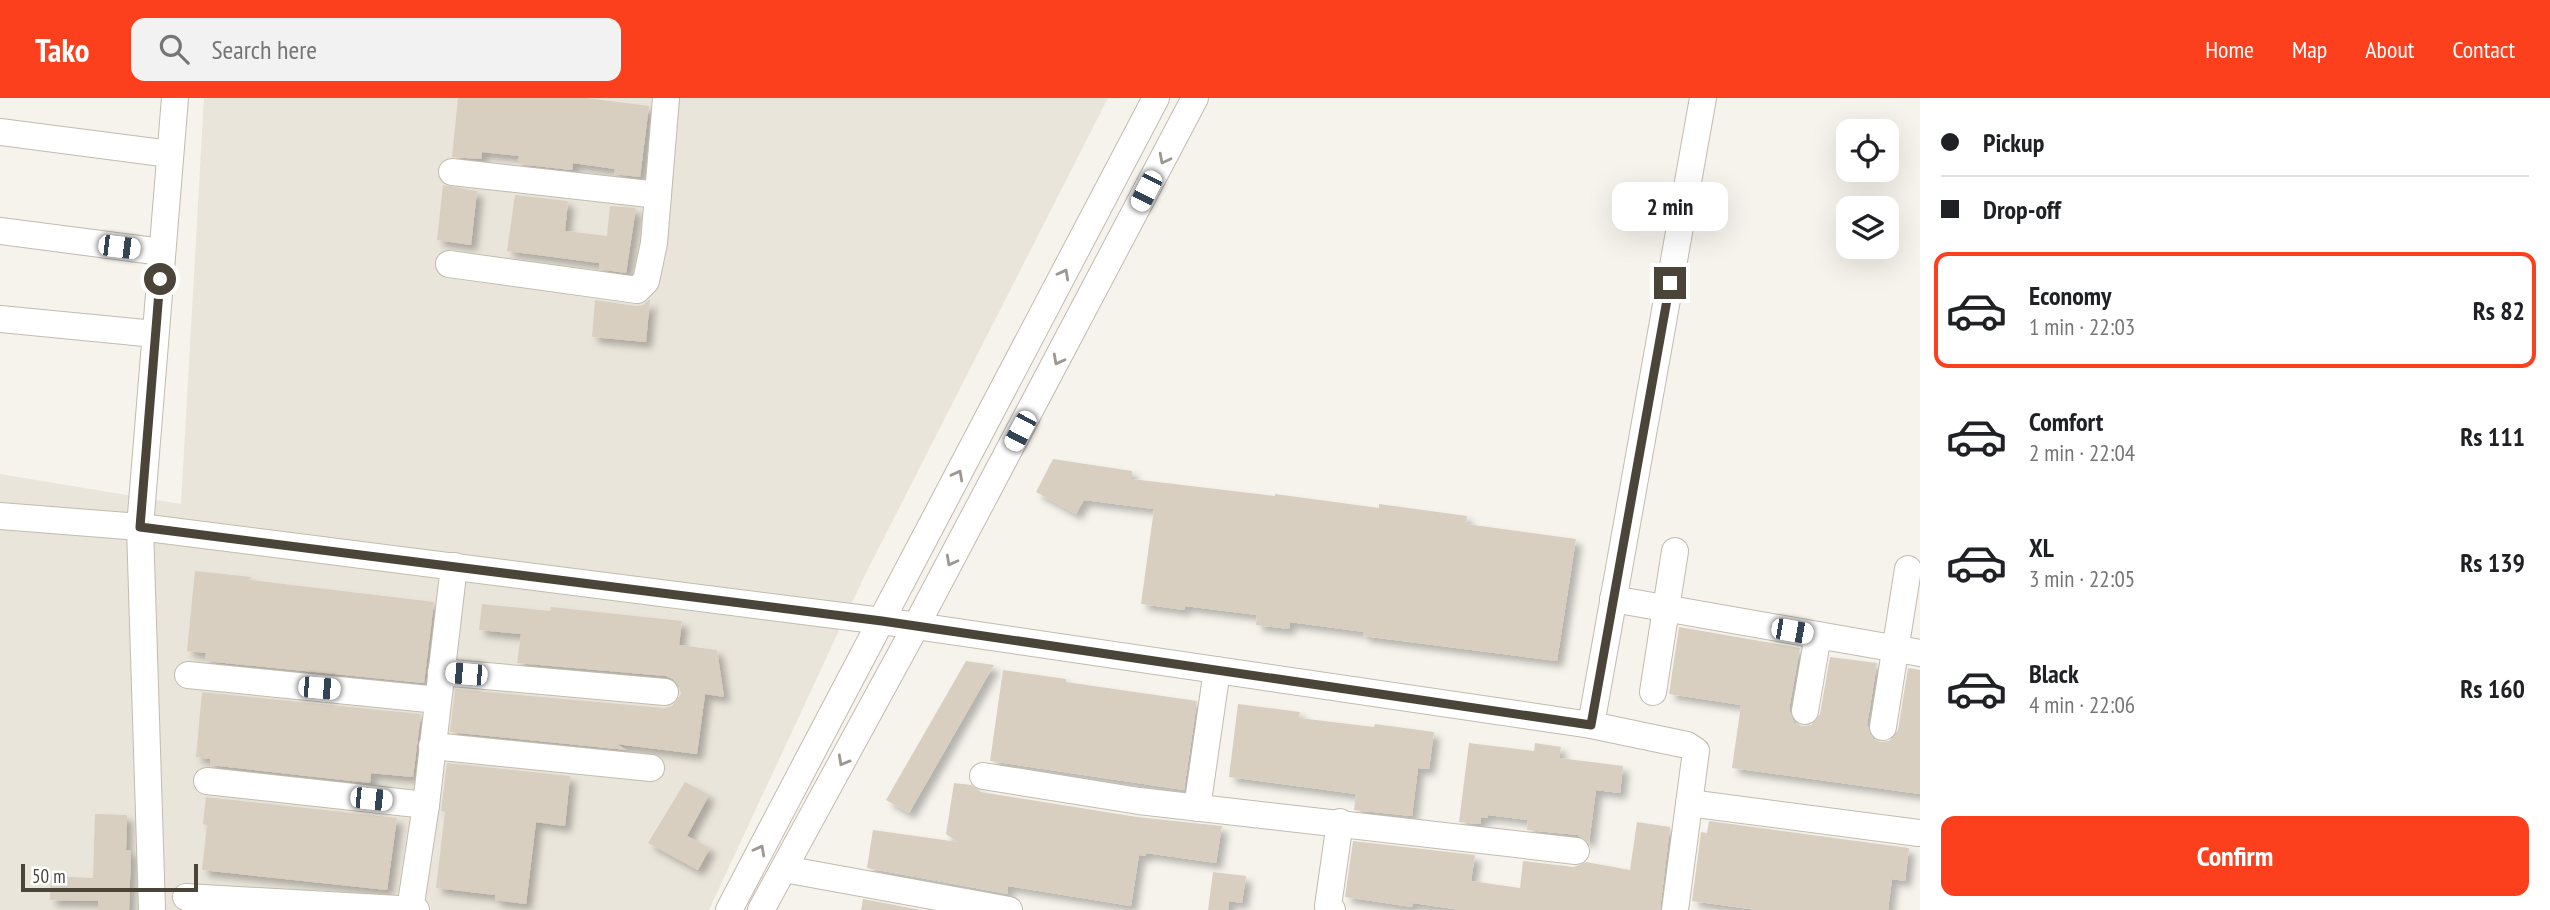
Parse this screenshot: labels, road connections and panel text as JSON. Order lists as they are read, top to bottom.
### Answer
{
  "scale_bar": "50 m",
  "page": {
    "header": "Tako",
    "search": "Search here",
    "nav": [
      "Home",
      "Map",
      "About",
      "Contact"
    ],
    "banner": ["Pickup", "Drop-off"],
    "bubble": "2 min",
    "list": [
      {
        "name": "Economy",
        "note": "1 min · 22:03",
        "value": "Rs 82"
      },
      {
        "name": "Comfort",
        "note": "2 min · 22:04",
        "value": "Rs 111"
      },
      {
        "name": "XL",
        "note": "3 min · 22:05",
        "value": "Rs 139"
      },
      {
        "name": "Black",
        "note": "4 min · 22:06",
        "value": "Rs 160"
      }
    ],
    "buttons": "Confirm",
    "scale": "50 m"
  }
}
